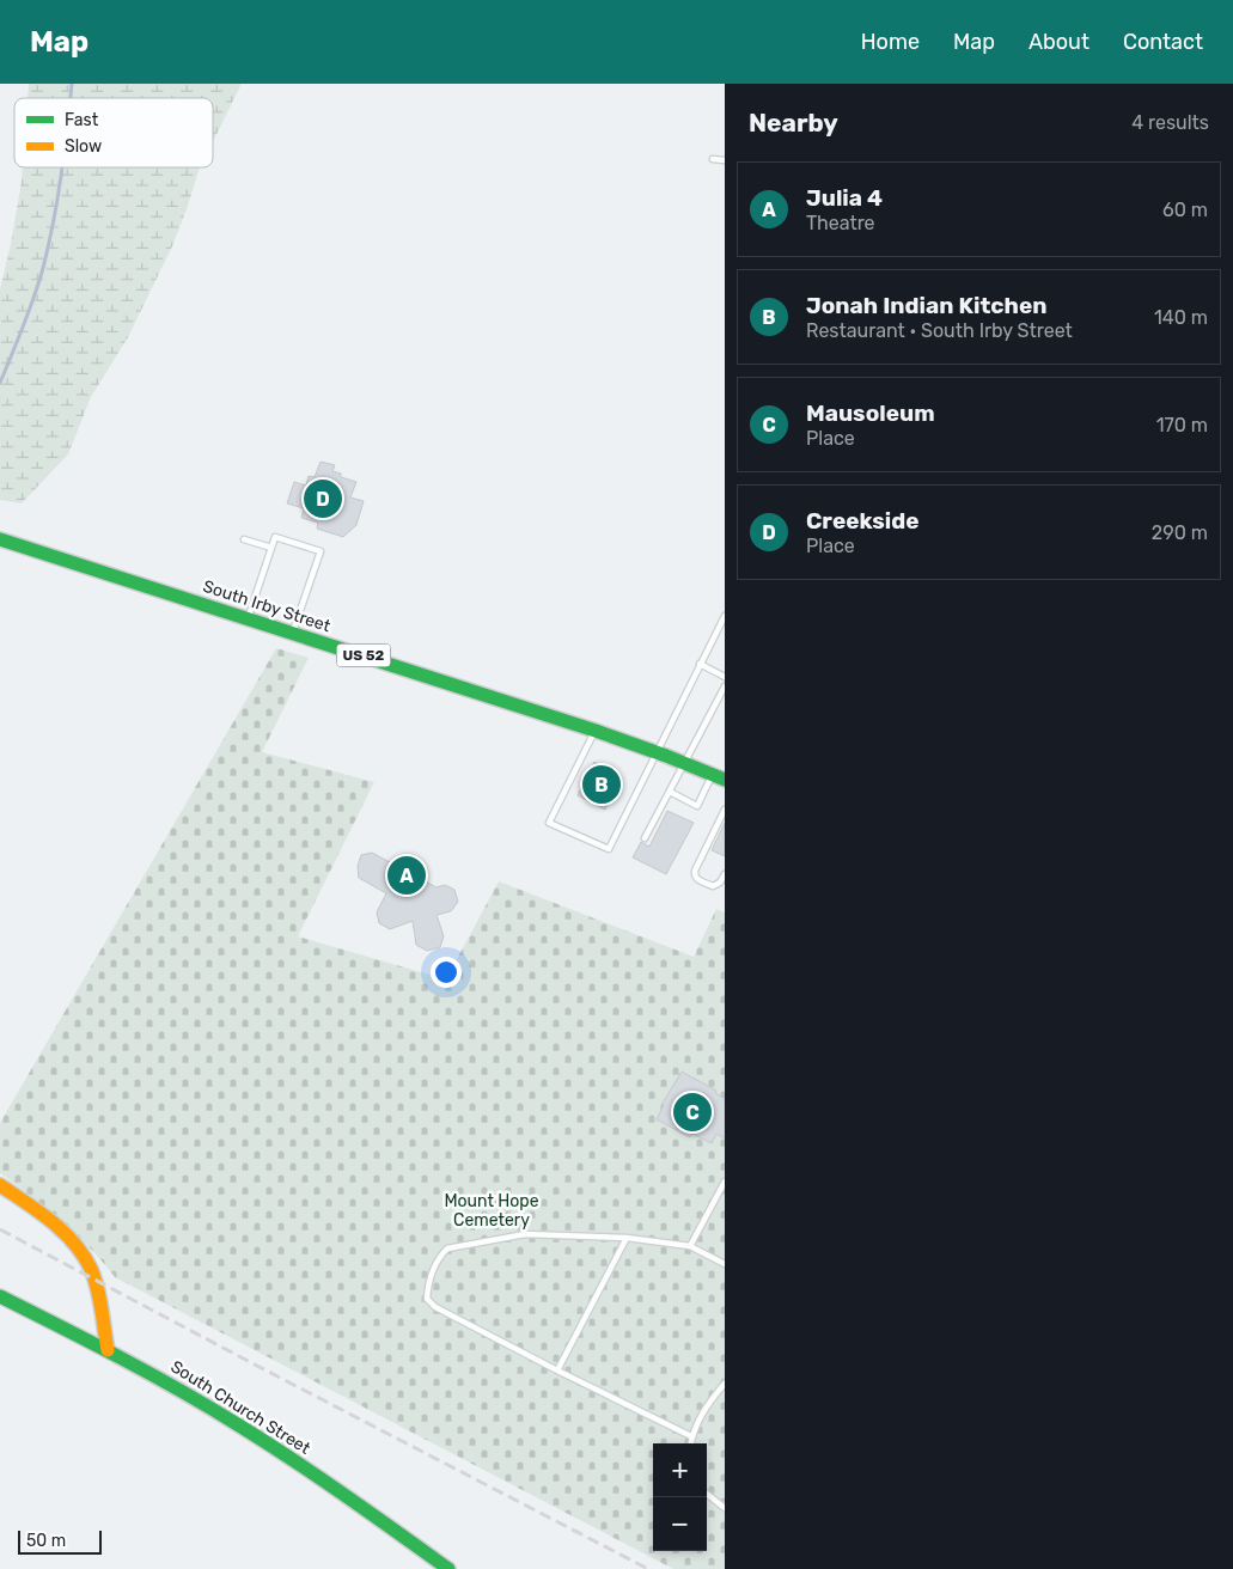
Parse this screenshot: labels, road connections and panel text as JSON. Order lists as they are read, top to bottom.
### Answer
{
  "streets": {
    "main road": ["South Irby Street", "US 52", "South Church Street"]
  },
  "parks": ["Mount Hope Cemetery"],
  "legend": ["Fast", "Slow"],
  "scale_bar": "50 m",
  "page": {
    "header": "Map",
    "nav": [
      "Home",
      "Map",
      "About",
      "Contact"
    ],
    "heading": ["Nearby", "4 results"],
    "list": [
      {
        "mark": "A",
        "name": "Julia 4",
        "note": "Theatre",
        "value": "60 m"
      },
      {
        "mark": "B",
        "name": "Jonah Indian Kitchen",
        "note": "Restaurant · South Irby Street",
        "value": "140 m"
      },
      {
        "mark": "C",
        "name": "Mausoleum",
        "note": "Place",
        "value": "170 m"
      },
      {
        "mark": "D",
        "name": "Creekside",
        "note": "Place",
        "value": "290 m"
      }
    ],
    "pins": [
      "D",
      "B",
      "A",
      "C"
    ],
    "map_buttons": ["+", "−"],
    "scale": "50 m"
  }
}
